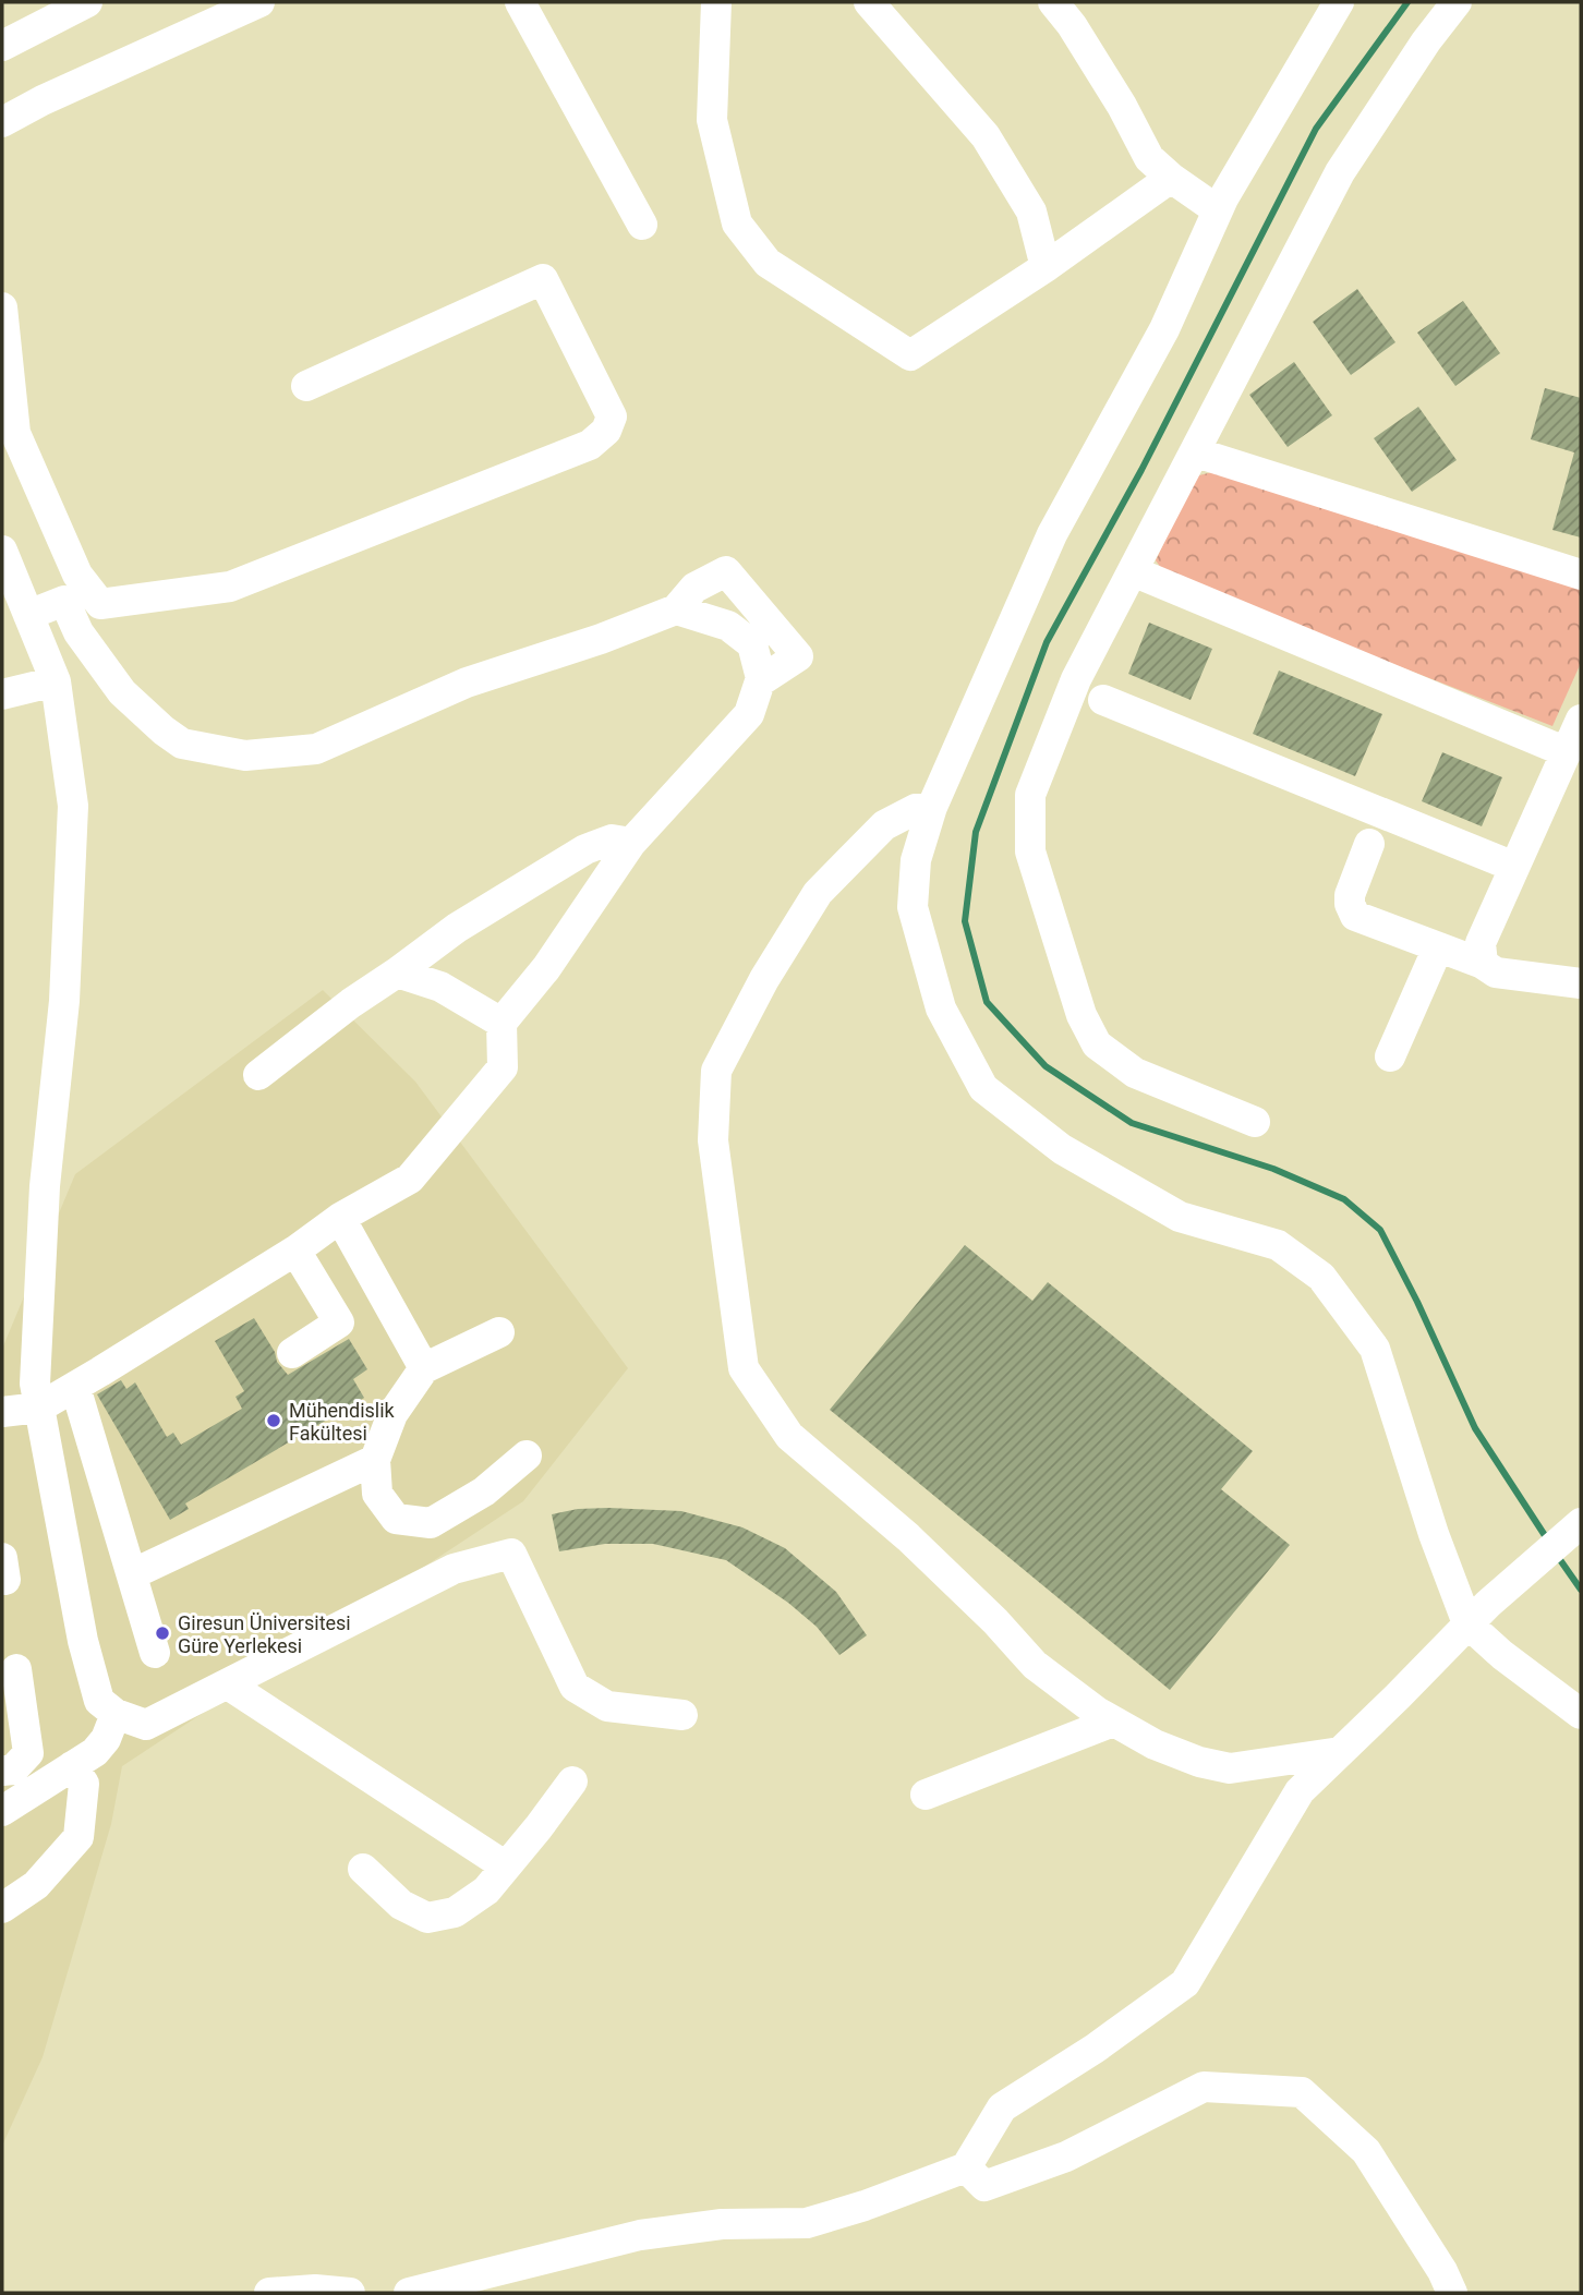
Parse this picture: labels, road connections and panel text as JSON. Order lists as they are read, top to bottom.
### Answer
{
  "places": ["Mühendislik Fakültesi", "Giresun Üniversitesi Güre Yerlekesi"]
}
